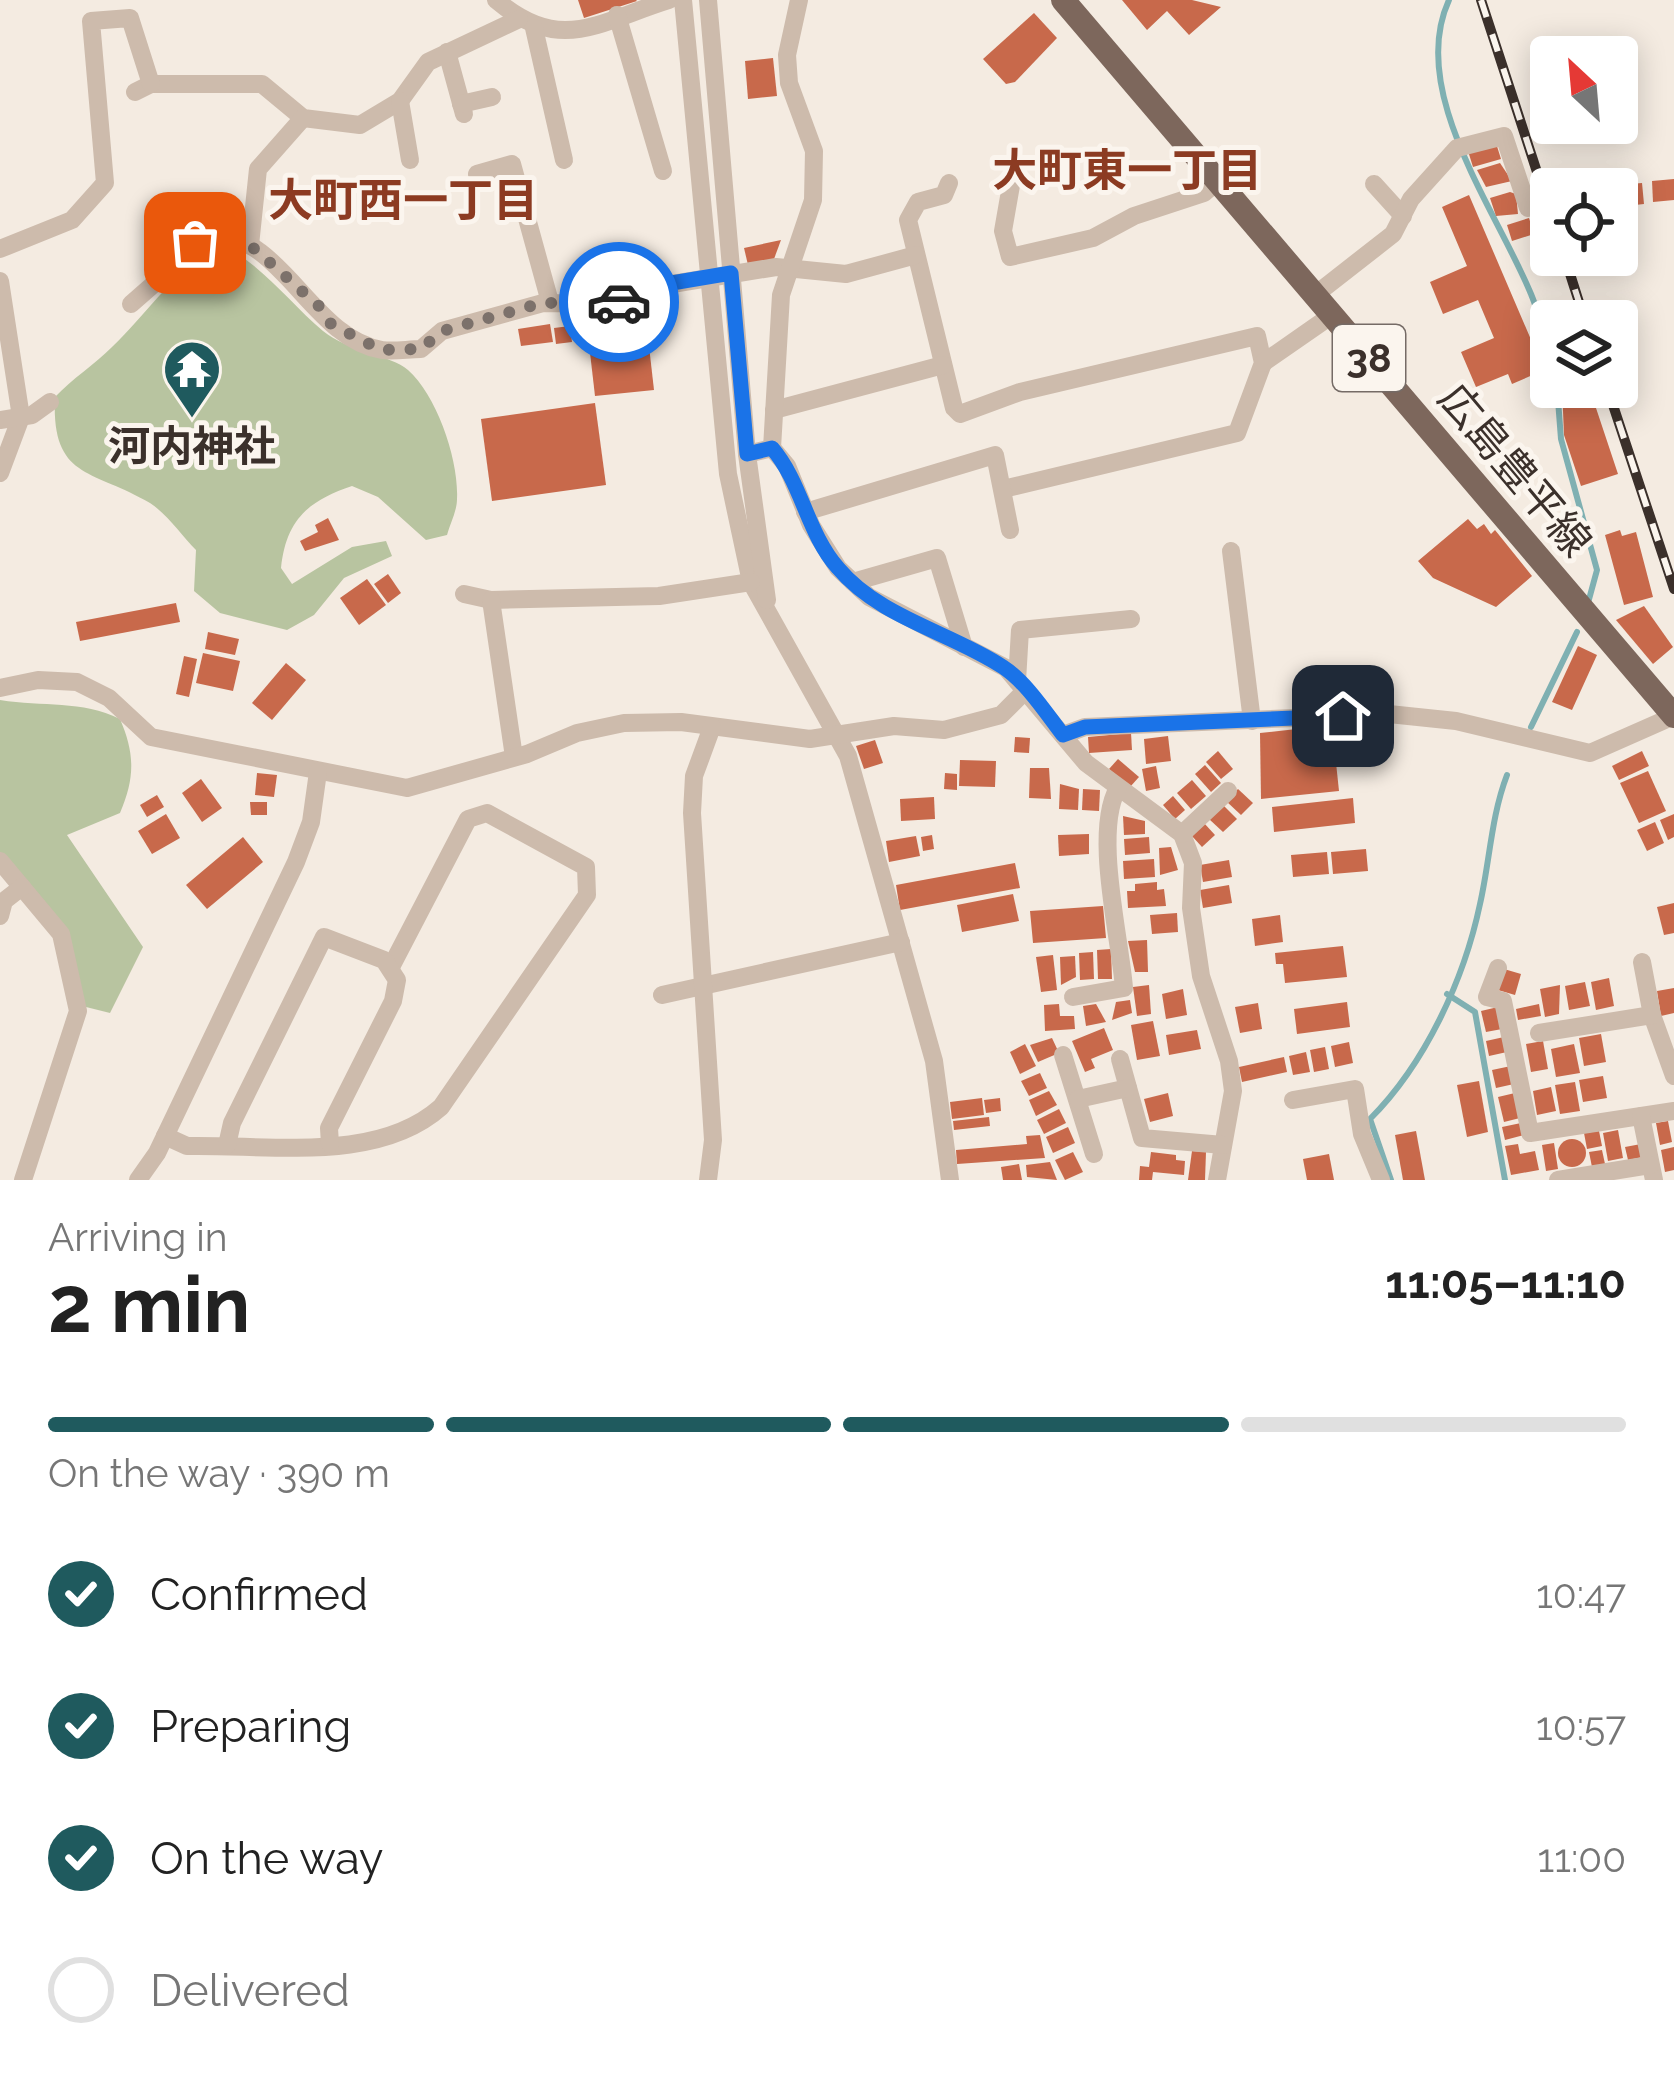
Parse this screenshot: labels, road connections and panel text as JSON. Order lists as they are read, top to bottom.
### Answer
{
  "streets": {
    "main road": ["38", "広島豊平線"]
  },
  "districts": ["大町東一丁目", "大町西一丁目"],
  "places": {
    "temple": ["河内神社"]
  },
  "north": "top left",
  "page": {
    "heading": ["2 min", "Arriving in", "11:05–11:10"],
    "bar": "On the way · 390 m",
    "list": [
      ["Confirmed", "10:47"],
      ["Preparing", "10:57"],
      ["On the way", "11:00"],
      "Delivered"
    ]
  }
}
